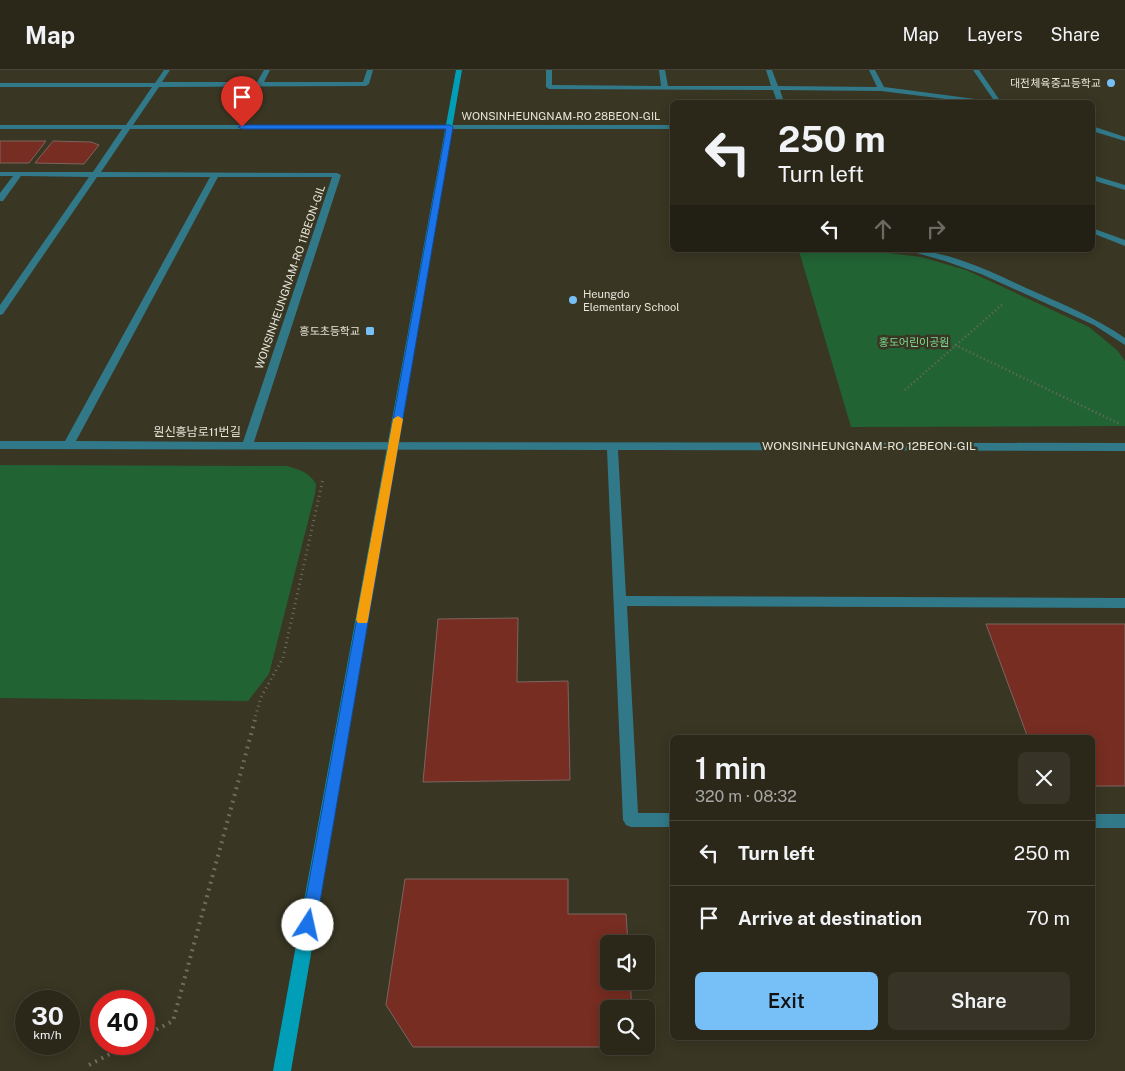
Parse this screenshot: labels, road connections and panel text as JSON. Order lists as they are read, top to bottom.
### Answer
{
  "streets": {
    "street": [
      "WONSINHEUNGNAM-RO 28BEON-GIL",
      "WONSINHEUNGNAM-RO 11BEON-GIL",
      "원신흥남로11번길",
      "WONSINHEUNGNAM-RO 12BEON-GIL"
    ]
  },
  "crossings": [
    ["WONSINHEUNGNAM-RO 11BEON-GIL", "원신흥남로11번길"],
    ["원신흥남로11번길", "WONSINHEUNGNAM-RO 12BEON-GIL"]
  ],
  "parks": ["홍도어린이공원"],
  "places": {
    "other": ["대전체육중고등학교", "Heungdo Elementary School"],
    "transit": ["흥도초등학교"]
  },
  "page": {
    "header": "Map",
    "nav": ["Map", "Layers", "Share"],
    "turn": ["250 m", "Turn left"],
    "heading": ["1 min", "320 m · 08:32"],
    "list": [
      {
        "name": "Turn left",
        "value": "250 m"
      },
      {
        "name": "Arrive at destination",
        "value": "70 m"
      }
    ],
    "buttons": ["Exit", "Share"],
    "speed": "30 km/h",
    "limit": "40"
  }
}
